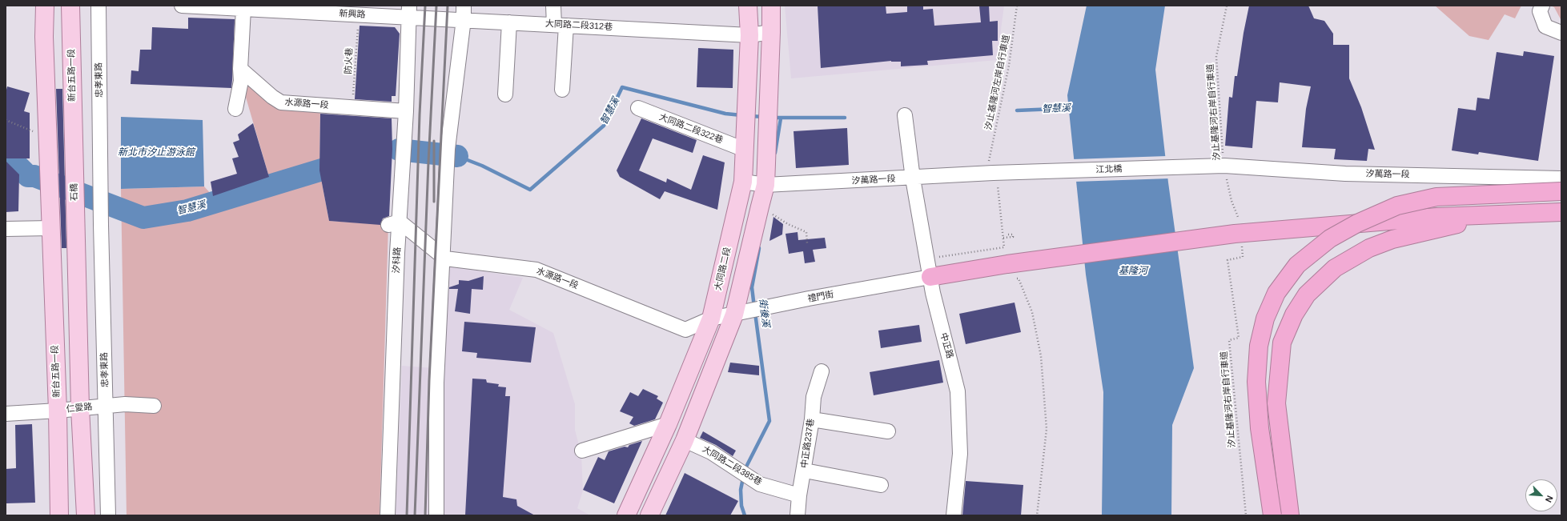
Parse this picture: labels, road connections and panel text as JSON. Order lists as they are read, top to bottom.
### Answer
{
  "streets": {
    "main road": ["新台五路一段", "石橋", "大同路二段"],
    "street": [
      "新興路",
      "大同路二段312巷",
      "忠孝東路",
      "水源路一段",
      "大同路二段322巷",
      "江北橋",
      "汐萬路一段",
      "汐科路",
      "禮門街",
      "中正路",
      "仁愛路",
      "中正路237巷",
      "大同路二段385巷"
    ],
    "path": ["防火巷", "汐止基隆河左岸自行車道", "汐止基隆河右岸自行車道"]
  },
  "crossings": [
    ["新興路", "大同路二段312巷"],
    ["新興路", "防火巷"],
    ["新興路", "汐科路"],
    ["大同路二段312巷", "汐科路"],
    ["大同路二段312巷", "大同路二段"],
    ["防火巷", "水源路一段"],
    ["新台五路一段", "石橋"],
    ["新台五路一段", "仁愛路"],
    ["忠孝東路", "仁愛路"],
    ["水源路一段", "汐科路"],
    ["水源路一段", "大同路二段"],
    ["水源路一段", "禮門街"],
    ["汐止基隆河右岸自行車道", "江北橋"],
    ["汐止基隆河右岸自行車道", "汐萬路一段"],
    ["大同路二段322巷", "大同路二段"],
    ["江北橋", "汐萬路一段"],
    ["汐萬路一段", "大同路二段"],
    ["汐萬路一段", "中正路"],
    ["石橋", "仁愛路"],
    ["大同路二段", "禮門街"],
    ["禮門街", "中正路"],
    ["中正路237巷", "大同路二段385巷"]
  ],
  "water": [
    "智慧溪",
    "新北市汐止游泳館",
    "基隆河",
    "街後溪"
  ],
  "north": "bottom right"
}
